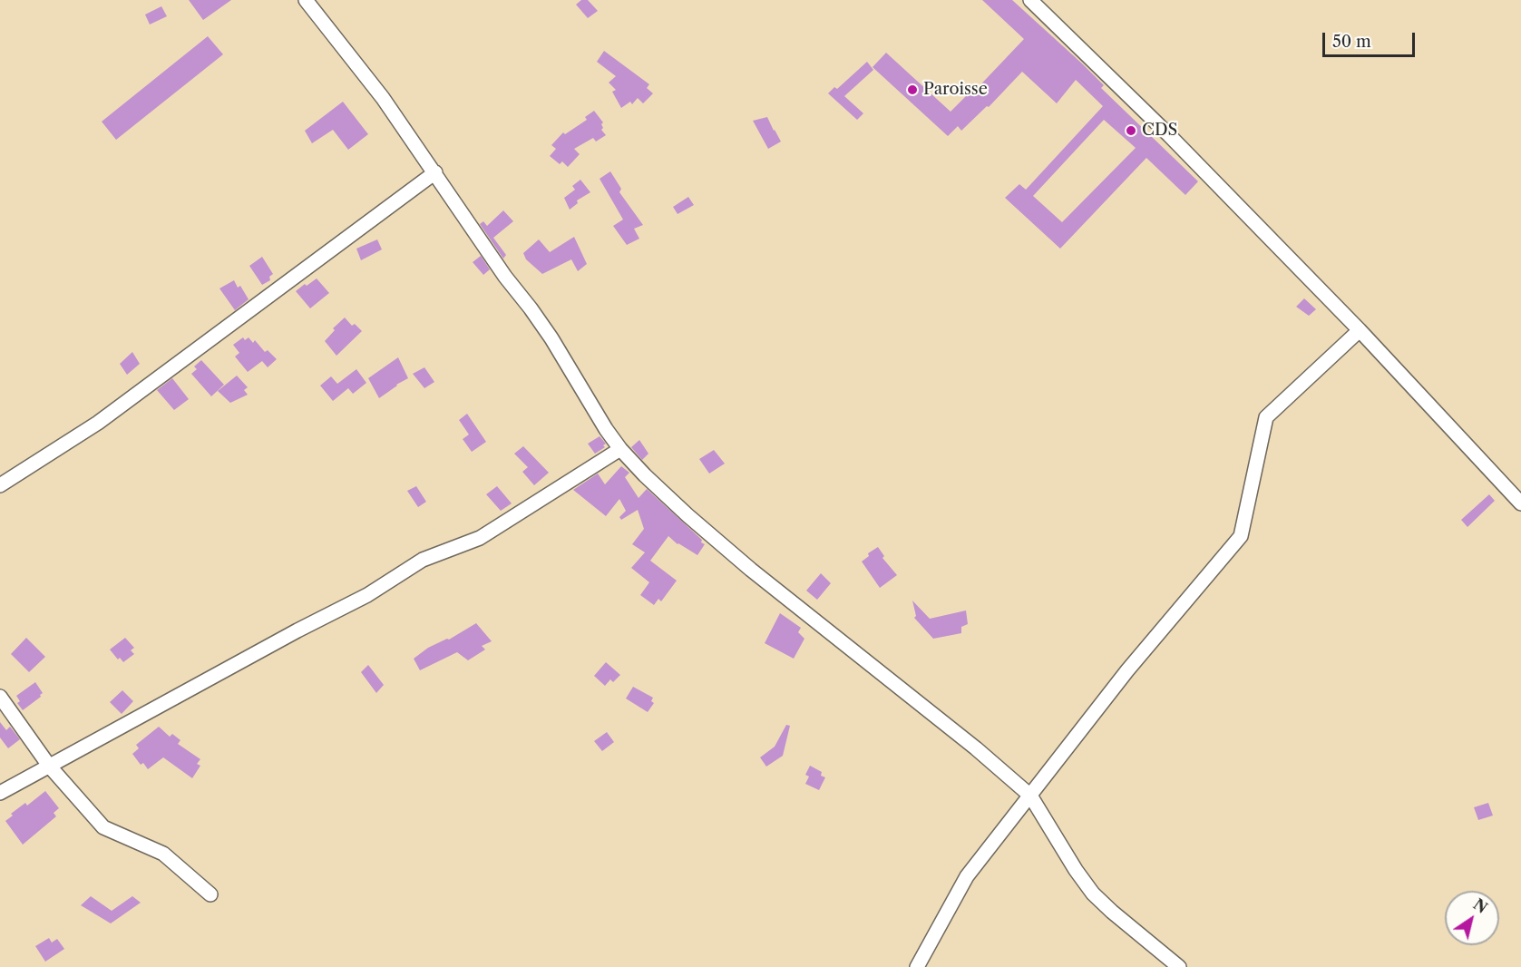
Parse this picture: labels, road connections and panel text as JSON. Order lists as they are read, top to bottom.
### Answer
{
  "places": ["Paroisse", "CDS"],
  "scale_bar": "50 m",
  "north": "top right"
}
